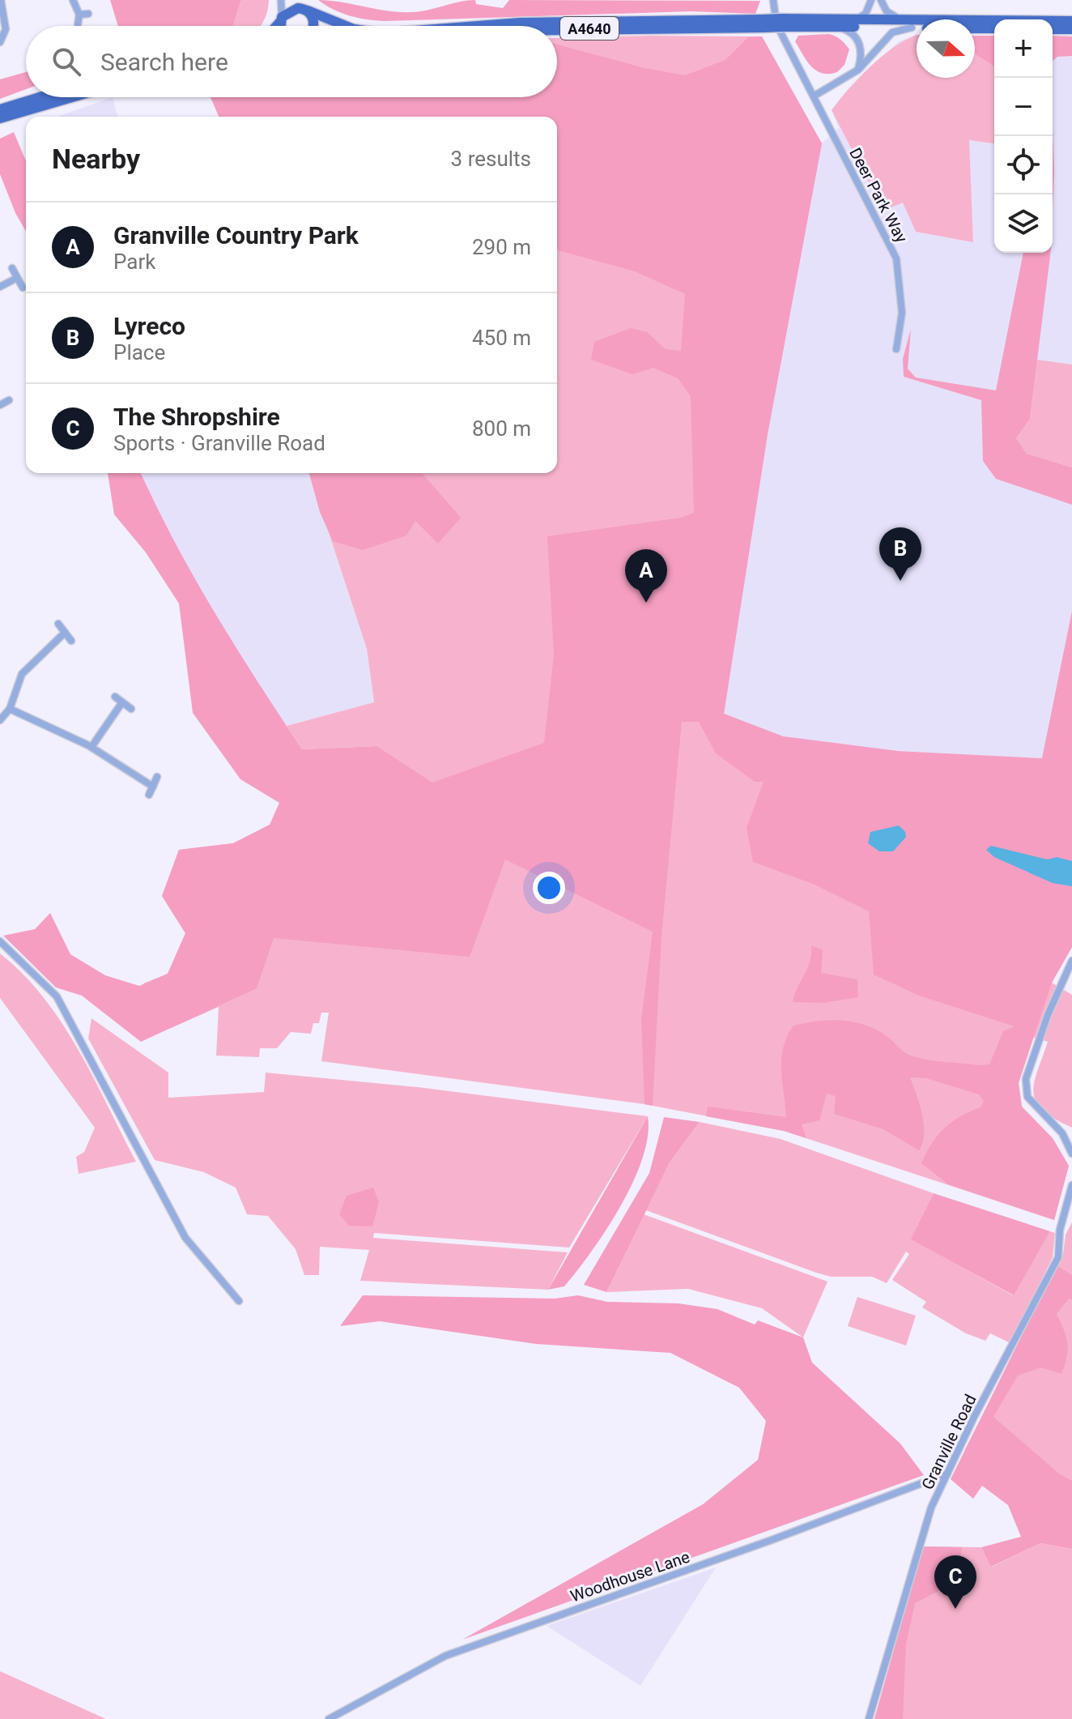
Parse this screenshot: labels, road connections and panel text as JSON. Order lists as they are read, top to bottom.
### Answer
{
  "streets": {
    "main road": ["A4640"],
    "street": ["Deer Park Way", "Granville Road", "Woodhouse Lane"]
  },
  "crossings": [
    ["Granville Road", "Woodhouse Lane"]
  ],
  "north": "right",
  "page": {
    "map_buttons": ["+", "−"],
    "search": "Search here",
    "heading": ["Nearby", "3 results"],
    "list": [
      {
        "mark": "A",
        "name": "Granville Country Park",
        "note": "Park",
        "value": "290 m"
      },
      {
        "mark": "B",
        "name": "Lyreco",
        "note": "Place",
        "value": "450 m"
      },
      {
        "mark": "C",
        "name": "The Shropshire",
        "note": "Sports · Granville Road",
        "value": "800 m"
      }
    ],
    "pins": ["B", "A", "C"]
  }
}
